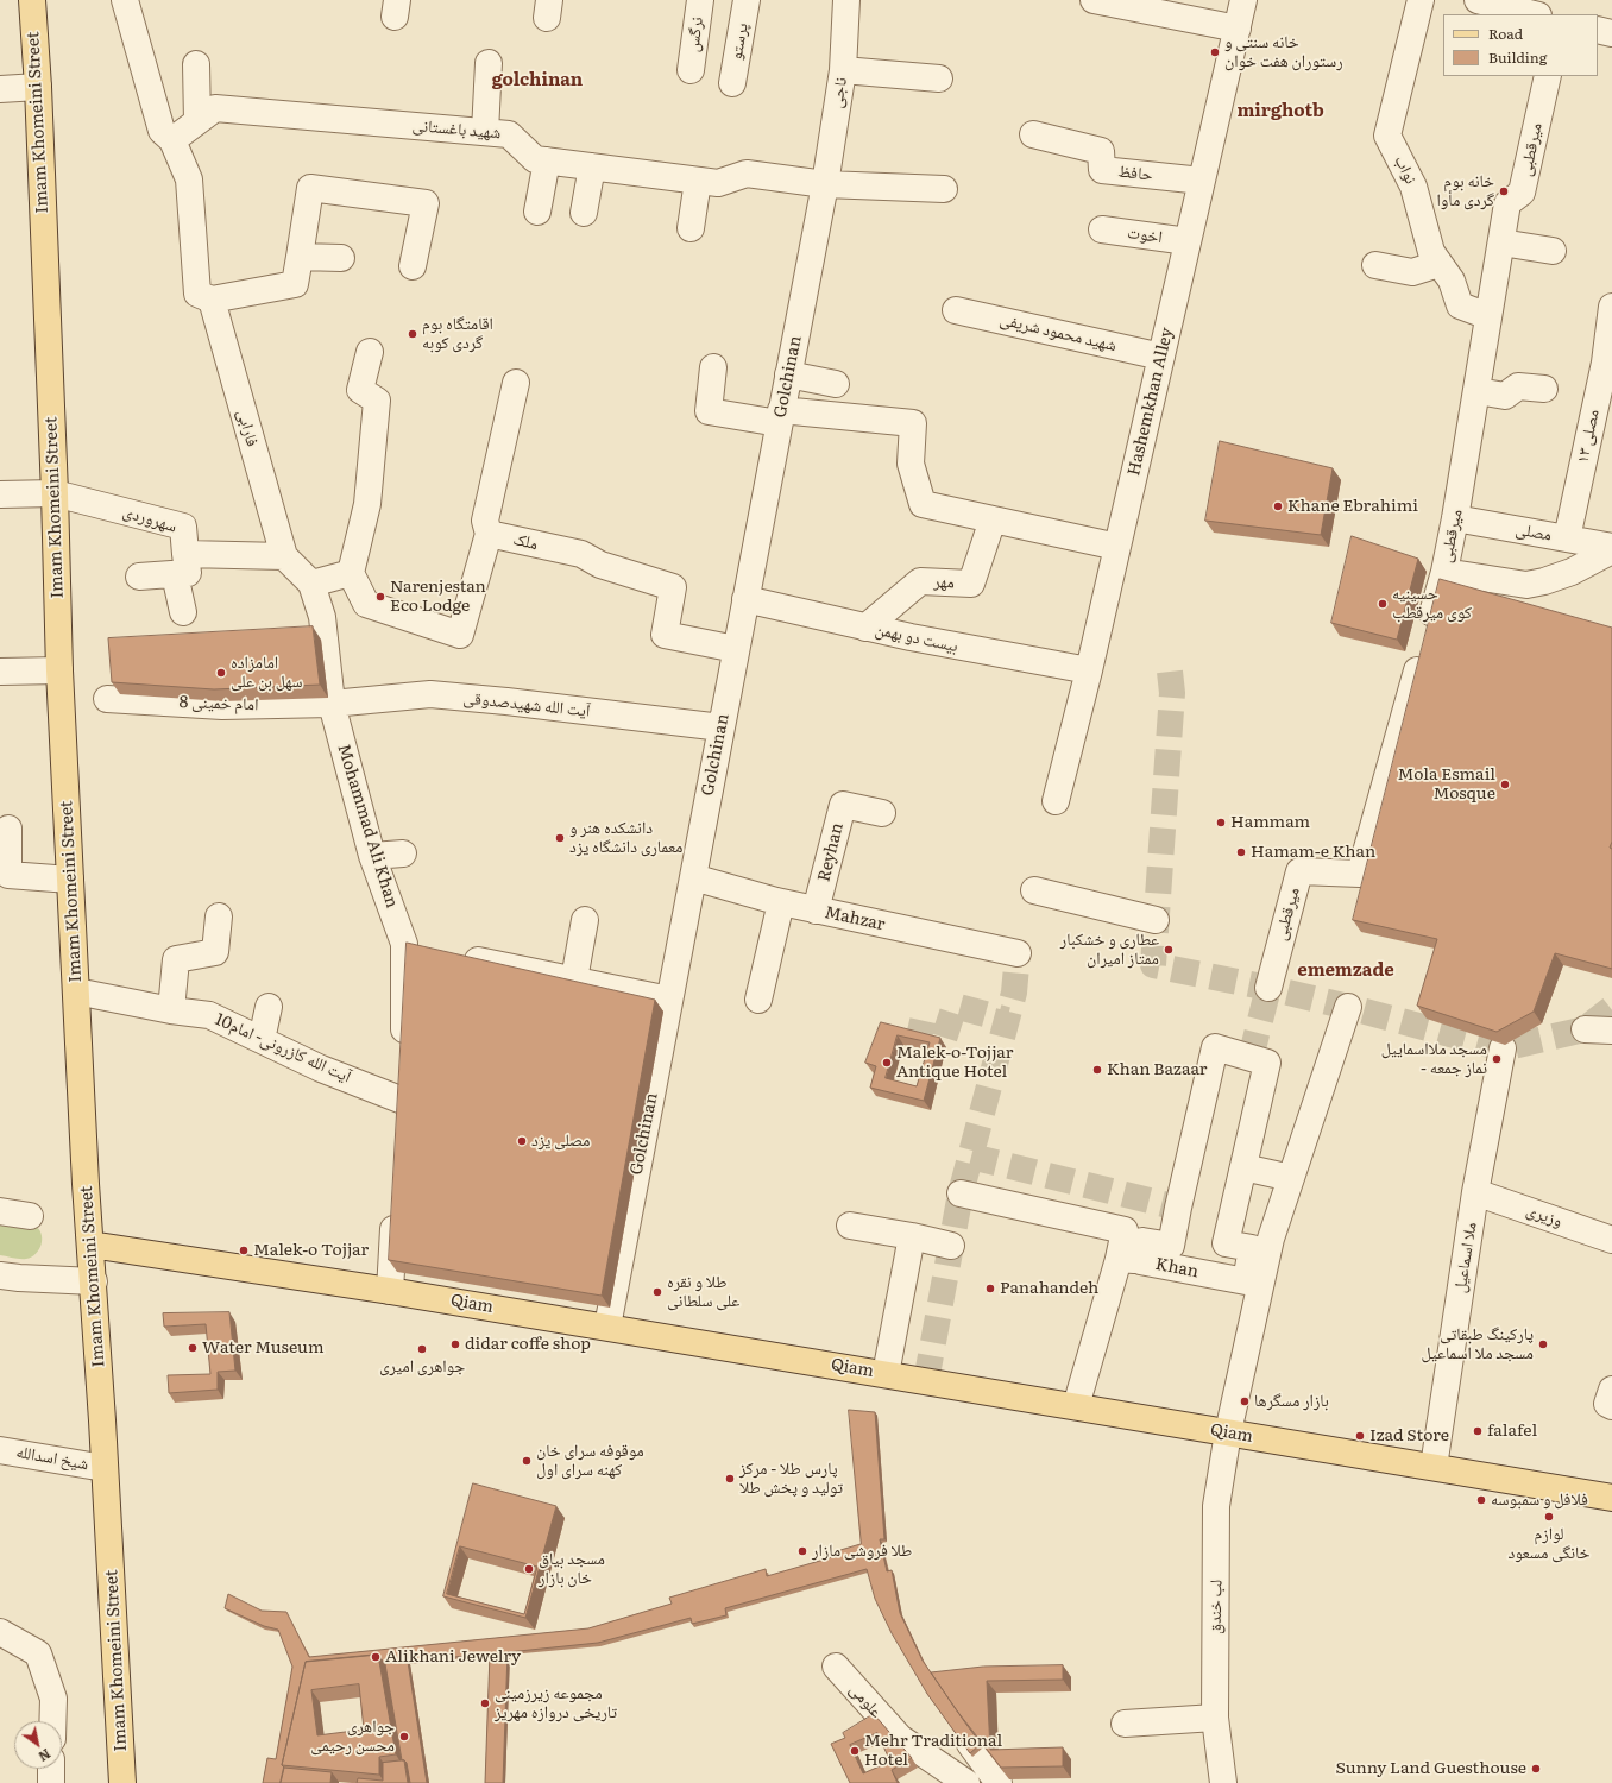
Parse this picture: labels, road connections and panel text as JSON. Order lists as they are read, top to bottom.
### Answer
{
  "streets": {
    "main road": ["Imam Khomeini Street", "Qiam"],
    "street": [
      "نرگس",
      "پرستو",
      "ناجی",
      "شهید باغستانی",
      "میرقطبی",
      "نواب",
      "حافظ",
      "اخوت",
      "شهید محمود شریفی",
      "Golchinan",
      "Hashemkhan Alley",
      "فارابی",
      "مصلی ۱۳",
      "سهروردی",
      "مصلی",
      "ملک",
      "مهر",
      "بیست دو بهمن",
      "امام خمینی 8",
      "آیت الله شهیدصدوقی",
      "Mohammad Ali Khan",
      "Reyhan",
      "Mahzar",
      "آیت الله کازرونی- امام10",
      "وزیری",
      "ملا اسماعیل",
      "Khan",
      "شیخ اسدالله",
      "لب خندق",
      "علومی"
    ]
  },
  "crossings": [
    ["ناجی", "شهید باغستانی"],
    ["ناجی", "Golchinan"],
    ["Imam Khomeini Street", "سهروردی"],
    ["Imam Khomeini Street", "آیت الله کازرونی- امام10"],
    ["Imam Khomeini Street", "Qiam"],
    ["Imam Khomeini Street", "شیخ اسدالله"],
    ["شهید باغستانی", "Golchinan"],
    ["میرقطبی", "نواب"],
    ["میرقطبی", "مصلی"],
    ["حافظ", "Hashemkhan Alley"],
    ["اخوت", "Hashemkhan Alley"],
    ["شهید محمود شریفی", "Hashemkhan Alley"],
    ["Golchinan", "ملک"],
    ["Golchinan", "بیست دو بهمن"],
    ["Golchinan", "آیت الله شهیدصدوقی"],
    ["Golchinan", "Mahzar"],
    ["Golchinan", "Qiam"],
    ["Hashemkhan Alley", "بیست دو بهمن"],
    ["فارابی", "سهروردی"],
    ["مصلی ۱۳", "مصلی"],
    ["مهر", "بیست دو بهمن"],
    ["امام خمینی 8", "آیت الله شهیدصدوقی"],
    ["امام خمینی 8", "Mohammad Ali Khan"],
    ["آیت الله شهیدصدوقی", "Mohammad Ali Khan"],
    ["Mohammad Ali Khan", "آیت الله کازرونی- امام10"],
    ["Reyhan", "Mahzar"],
    ["وزیری", "ملا اسماعیل"],
    ["ملا اسماعیل", "Qiam"],
    ["Khan", "لب خندق"],
    ["Qiam", "لب خندق"]
  ],
  "districts": ["golchinan", "mirghotb", "ememzade"],
  "places": [
    "خانه سنتی و رستوران هفت خوان",
    "خانه بوم گردی مأوا",
    "اقامتگاه بوم گردی کوبه",
    "Khane Ebrahimi",
    "Narenjestan Eco Lodge",
    "حسینیه کوی میرقطب",
    "امامزاده سهل بن علی",
    "Mola Esmail Mosque",
    "Hammam",
    "دانشکده هنر و معماری دانشگاه یزد",
    "Hamam-e Khan",
    "عطاری و خشکبار ممتاز امیران",
    "مسجد ملااسماییل - نماز جمعه",
    "Malek-o-Tojjar Antique Hotel",
    "Khan Bazaar",
    "مصلی یزد",
    "Malek-o Tojjar",
    "Panahandeh",
    "طلا و نقره علی سلطانی",
    "didar coffe shop",
    "پارکینگ طبقاتی مسجد ملا اسماعیل",
    "Water Museum",
    "جواهری امیری",
    "بازار مسگرها",
    "falafel",
    "Izad Store",
    "موقوفه سرای خان کهنه سرای اول",
    "پارس طلا - مرکز تولید و پخش طلا",
    "فلافل و سمبوسه",
    "لوازم خانگی مسعود",
    "طلا فروشی مازار",
    "مسجد بیاق خان بازار",
    "Alikhani Jewelry",
    "مجموعه زیرزمینی تاریخی دروازه مهریز",
    "جواهری محسن رحیمی",
    "Mehr Traditional Hotel",
    "Sunny Land Guesthouse"
  ],
  "legend": ["Road", "Building"],
  "north": "bottom right"
}
